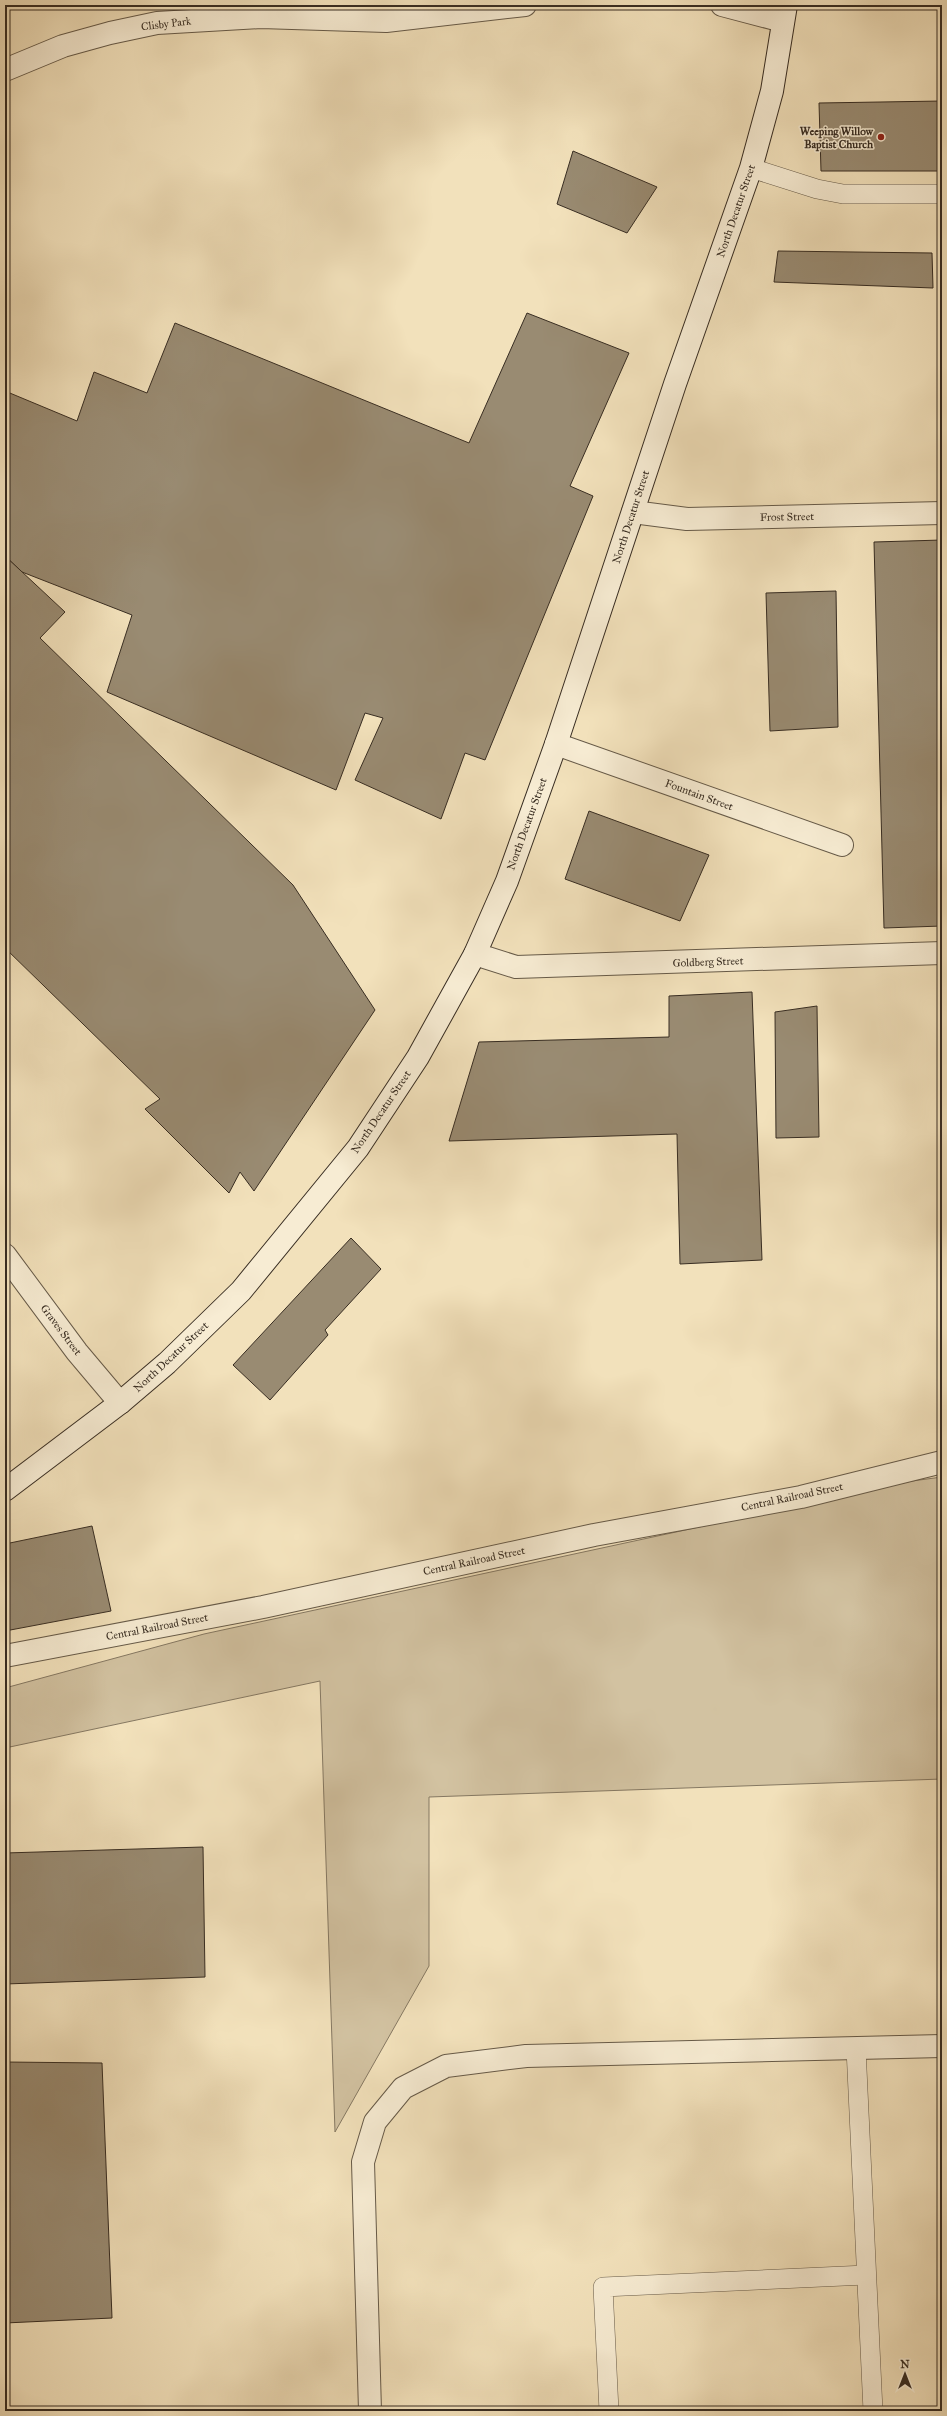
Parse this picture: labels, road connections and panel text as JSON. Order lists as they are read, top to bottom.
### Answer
{
  "streets": {
    "street": [
      "Clisby Park",
      "North Decatur Street",
      "Frost Street",
      "Fountain Street",
      "Goldberg Street",
      "Graves Street",
      "Central Railroad Street"
    ]
  },
  "crossings": [
    ["North Decatur Street", "Frost Street"],
    ["North Decatur Street", "Fountain Street"],
    ["North Decatur Street", "Goldberg Street"],
    ["North Decatur Street", "Graves Street"]
  ],
  "places": ["Weeping Willow Baptist Church"],
  "north": "top"
}
